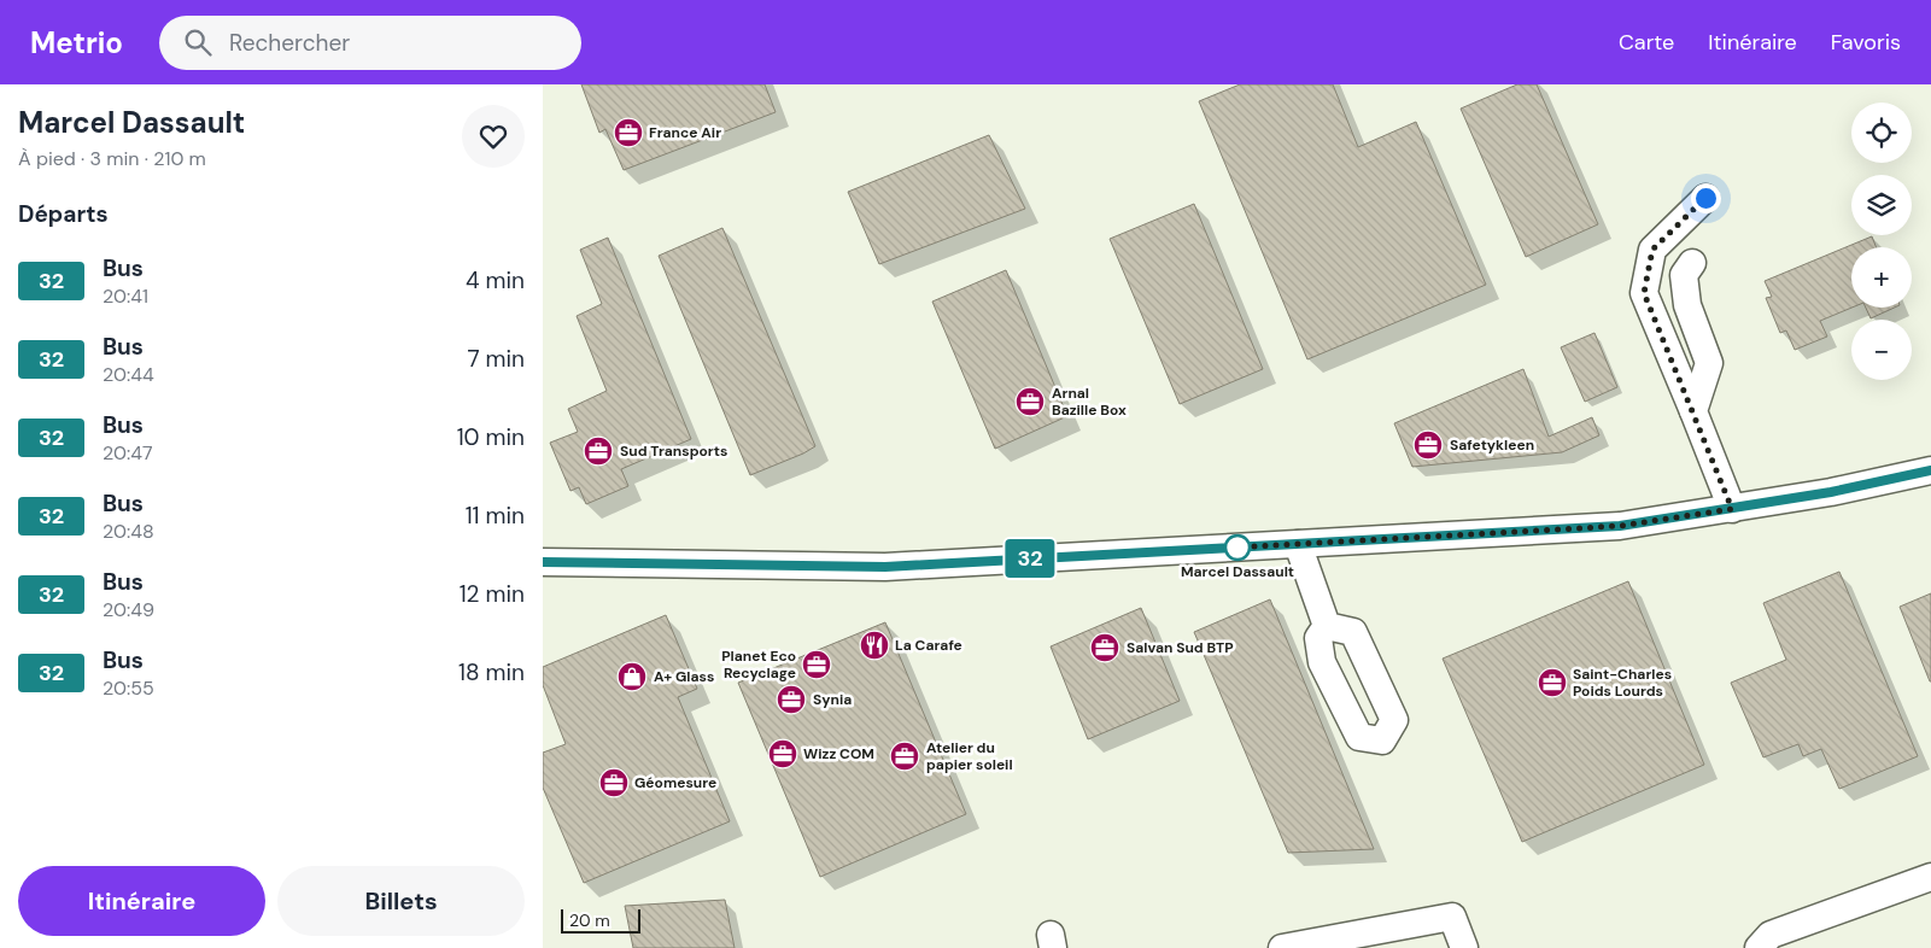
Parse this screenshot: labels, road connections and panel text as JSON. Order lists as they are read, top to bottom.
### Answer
{
  "places": {
    "office": [
      "France Air",
      "Arnal Bazille Box",
      "Safetykleen",
      "Sud Transports",
      "Salvan Sud BTP",
      "Planet Eco Recyclage",
      "Saint-Charles Poids Lourds",
      "Synia",
      "Wizz COM",
      "Atelier du papier soleil",
      "Géomesure"
    ],
    "other": ["Marcel Dassault"],
    "restaurant": ["La Carafe"],
    "shop": ["A+ Glass"]
  },
  "lines": ["bus line 32"],
  "scale_bar": "20 m",
  "page": {
    "header": "Metrio",
    "search": "Rechercher",
    "nav": ["Carte", "Itinéraire", "Favoris"],
    "heading": [
      ["Marcel Dassault", "À pied · 3 min · 210 m"],
      "Départs"
    ],
    "on_map": "32",
    "map_buttons": ["+", "−"],
    "list": [
      {
        "mark": "32",
        "name": "Bus",
        "note": "20:41",
        "value": "4 min"
      },
      {
        "mark": "32",
        "name": "Bus",
        "note": "20:44",
        "value": "7 min"
      },
      {
        "mark": "32",
        "name": "Bus",
        "note": "20:47",
        "value": "10 min"
      },
      {
        "mark": "32",
        "name": "Bus",
        "note": "20:48",
        "value": "11 min"
      },
      {
        "mark": "32",
        "name": "Bus",
        "note": "20:49",
        "value": "12 min"
      },
      {
        "mark": "32",
        "name": "Bus",
        "note": "20:55",
        "value": "18 min"
      }
    ],
    "buttons": ["Itinéraire", "Billets"],
    "scale": "20 m"
  }
}
